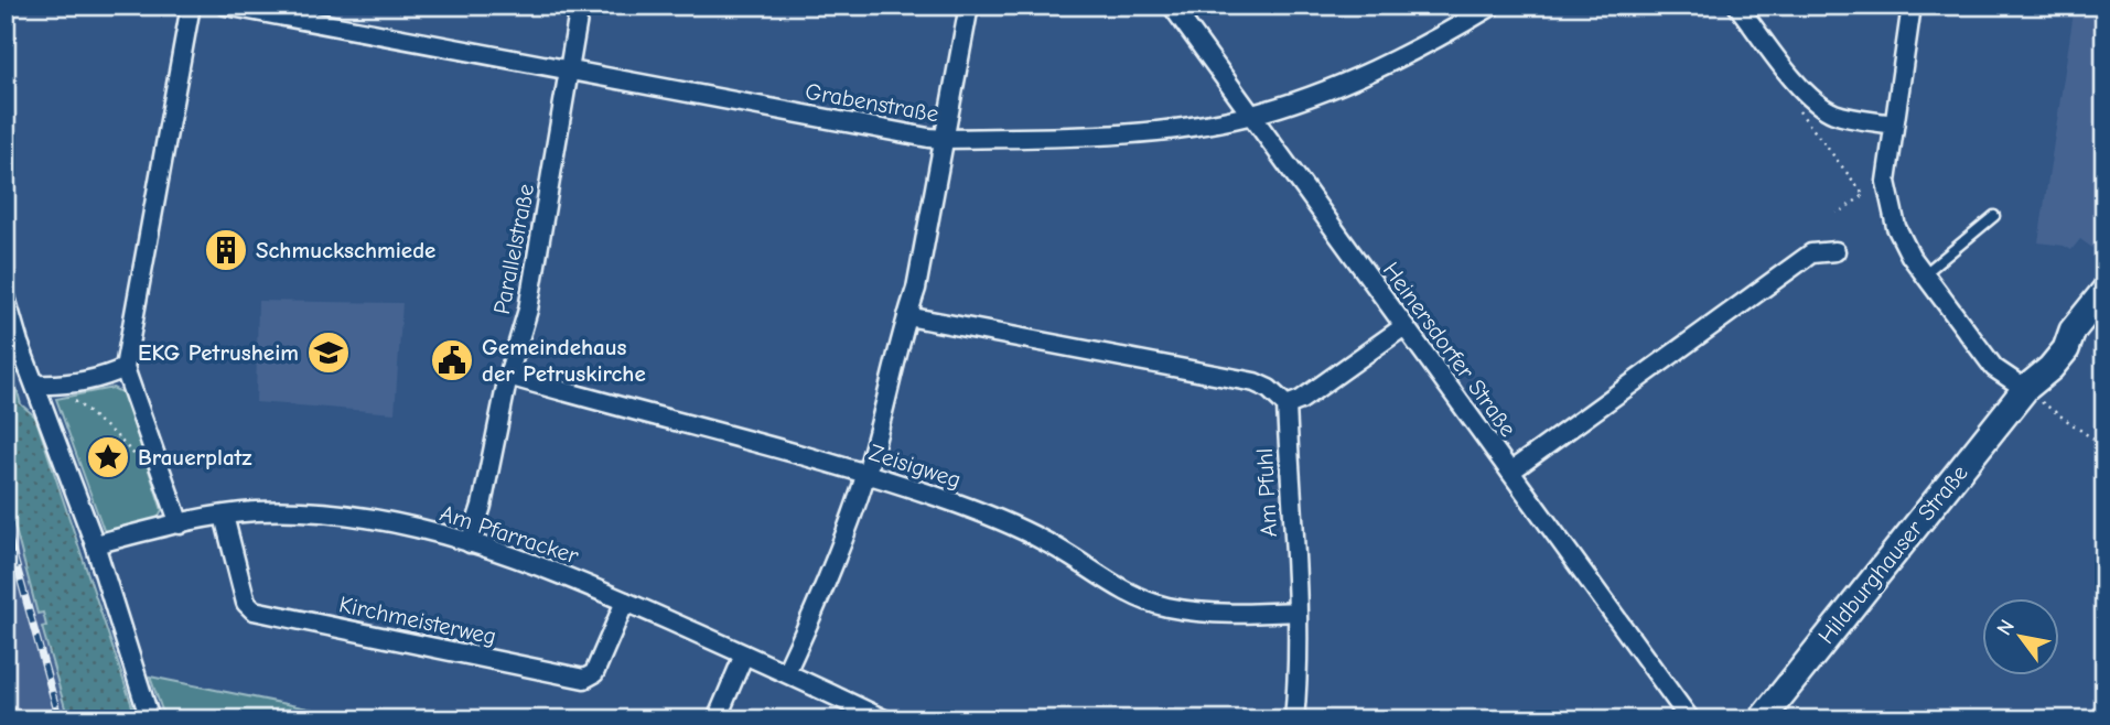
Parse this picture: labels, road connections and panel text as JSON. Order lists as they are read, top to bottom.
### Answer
{
  "streets": {
    "main road": ["Hildburghauser Straße"],
    "street": [
      "Grabenstraße",
      "Parallelstraße",
      "Heinersdorfer Straße",
      "Zeisigweg",
      "Am Pfuhl",
      "Am Pfarracker",
      "Kirchmeisterweg"
    ]
  },
  "crossings": [
    ["Grabenstraße", "Parallelstraße"],
    ["Grabenstraße", "Heinersdorfer Straße"],
    ["Parallelstraße", "Zeisigweg"],
    ["Parallelstraße", "Am Pfarracker"],
    ["Zeisigweg", "Am Pfuhl"],
    ["Am Pfarracker", "Kirchmeisterweg"]
  ],
  "places": {
    "building": ["Schmuckschmiede"],
    "school or university": ["EKG Petrusheim"],
    "public building": ["Gemeindehaus der Petruskirche"],
    "place": ["Brauerplatz"]
  },
  "north": "top left"
}
